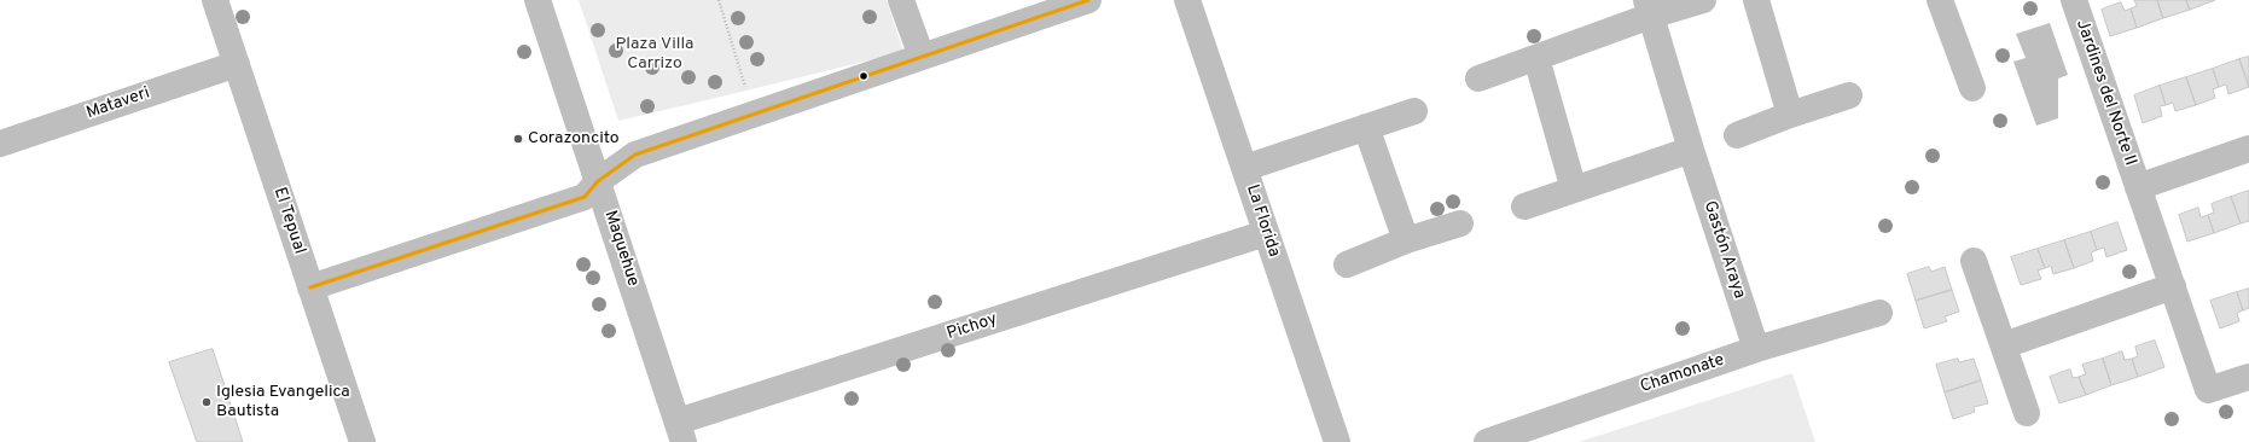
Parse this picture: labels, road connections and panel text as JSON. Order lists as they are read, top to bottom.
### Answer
{
  "streets": {
    "street": [
      "Jardines del Norte II",
      "Mataveri",
      "El Tepual",
      "La Florida",
      "Maquehue",
      "Gastón Araya",
      "Pichoy",
      "Chamonate"
    ]
  },
  "crossings": [
    ["Mataveri", "El Tepual"],
    ["La Florida", "Pichoy"],
    ["Maquehue", "Pichoy"],
    ["Gastón Araya", "Chamonate"]
  ],
  "parks": ["Plaza Villa Carrizo"],
  "places": ["Corazoncito", "Iglesia Evangelica Bautista"]
}
